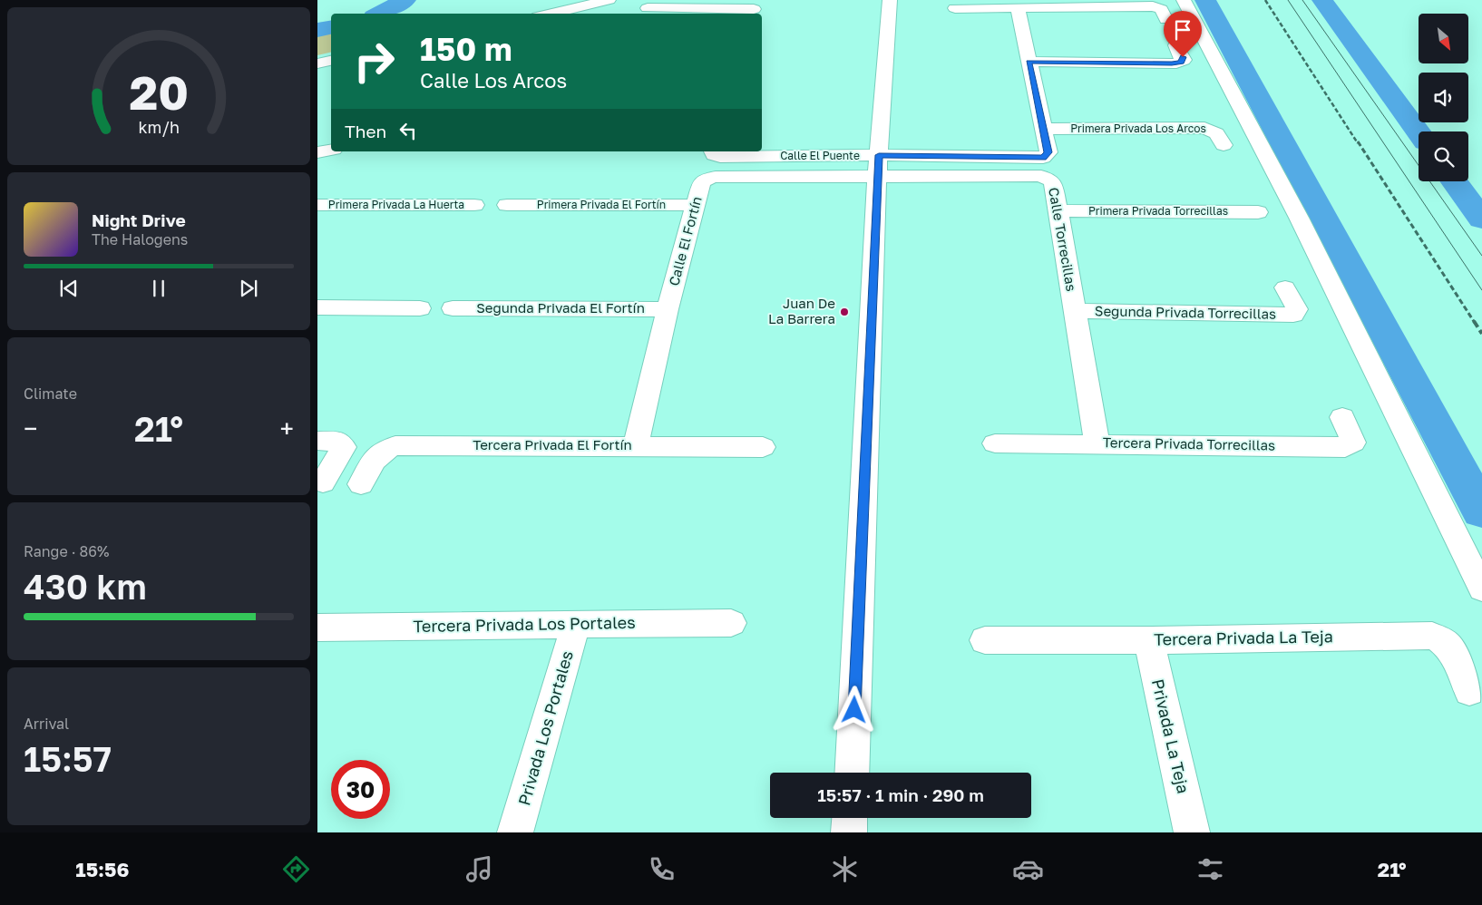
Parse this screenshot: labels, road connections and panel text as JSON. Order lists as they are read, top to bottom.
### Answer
{
  "streets": {
    "street": [
      "Primera Privada Los Arcos",
      "Calle El Puente",
      "Primera Privada La Huerta",
      "Primera Privada El Fortín",
      "Primera Privada Torrecillas",
      "Calle Torrecillas",
      "Calle El Fortín",
      "Segunda Privada El Fortín",
      "Segunda Privada Torrecillas",
      "Tercera Privada Torrecillas",
      "Tercera Privada El Fortín",
      "Tercera Privada Los Portales",
      "Tercera Privada La Teja",
      "Privada Los Portales",
      "Privada La Teja"
    ]
  },
  "crossings": [
    ["Calle El Puente", "Calle Torrecillas"],
    ["Calle El Puente", "Calle El Fortín"],
    ["Primera Privada El Fortín", "Calle El Fortín"],
    ["Primera Privada Torrecillas", "Calle Torrecillas"],
    ["Calle Torrecillas", "Calle El Fortín"],
    ["Calle Torrecillas", "Segunda Privada Torrecillas"],
    ["Calle Torrecillas", "Tercera Privada Torrecillas"],
    ["Calle El Fortín", "Segunda Privada El Fortín"],
    ["Calle El Fortín", "Tercera Privada El Fortín"],
    ["Tercera Privada Los Portales", "Privada Los Portales"],
    ["Tercera Privada La Teja", "Privada La Teja"]
  ],
  "places": ["Juan De La Barrera"],
  "north": "bottom right",
  "page": {
    "turn": ["150 m", "Calle Los Arcos"],
    "then": "Then",
    "song": ["Night Drive", "The Halogens"],
    "tile": [
      "Climate",
      ["Range · 86%", "430 km"],
      ["Arrival", "15:57"]
    ],
    "heat": ["−", "21°", "+"],
    "limit": "30",
    "trip": "15:57 · 1 min · 290 m",
    "tabs": ["15:56", "21°"],
    "gauge": ["20", "km/h"]
  }
}
